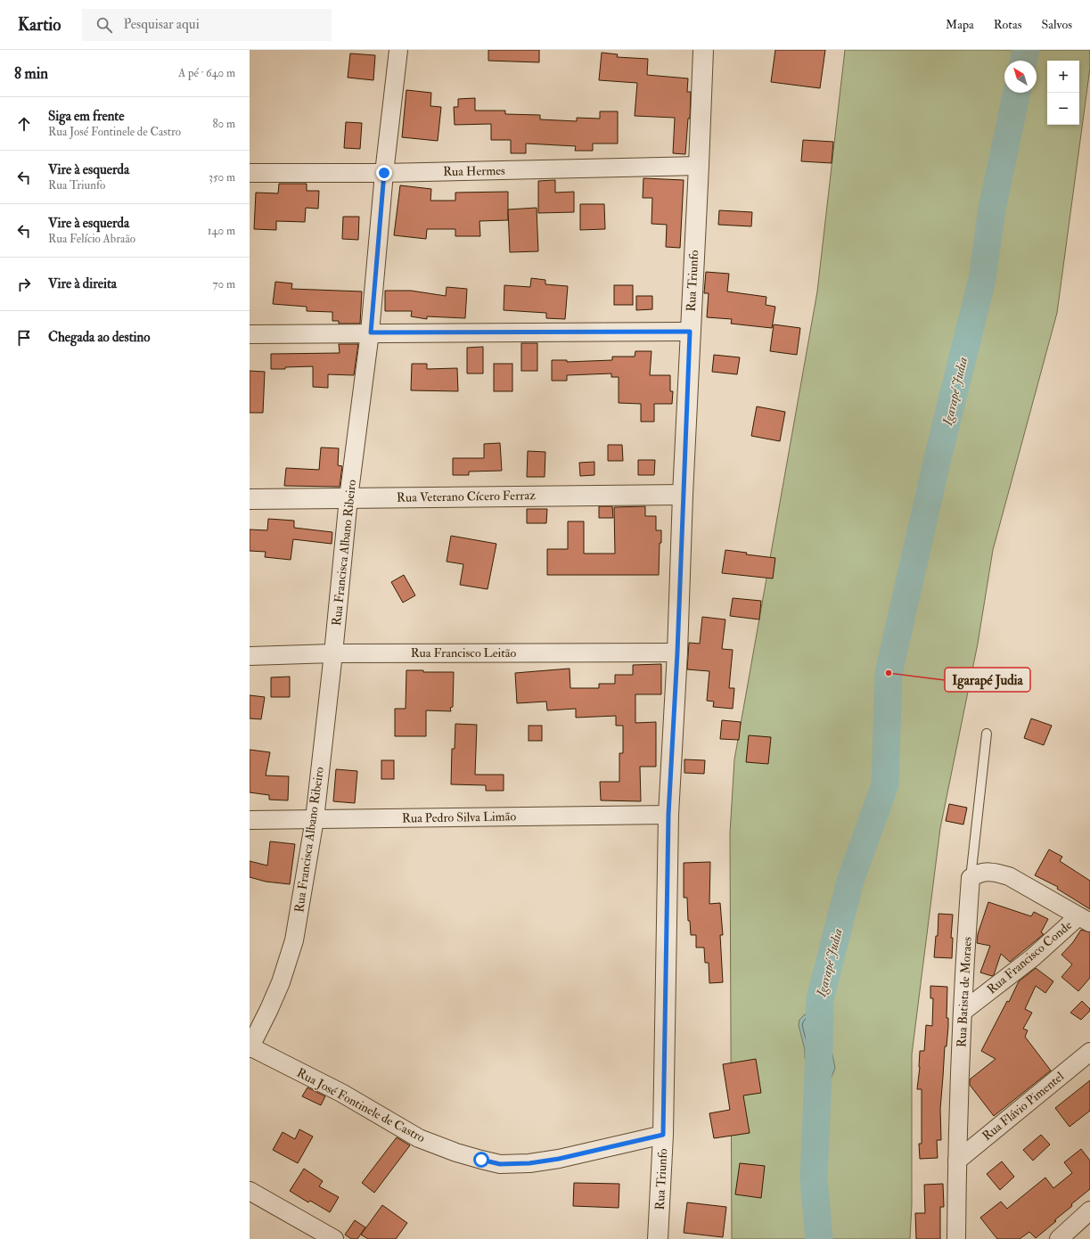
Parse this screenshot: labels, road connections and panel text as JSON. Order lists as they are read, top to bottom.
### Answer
{
  "streets": {
    "street": [
      "Rua Hermes",
      "Rua Triunfo",
      "Rua Veterano Cícero Ferraz",
      "Rua Francisca Albano Ribeiro",
      "Rua Francisco Leitão",
      "Rua Pedro Silva Limão",
      "Rua Francisco Conde",
      "Rua Batista de Moraes",
      "Rua José Fontinele de Castro",
      "Rua Flávio Pimentel"
    ]
  },
  "crossings": [
    ["Rua Hermes", "Rua Triunfo"],
    ["Rua Hermes", "Rua Francisca Albano Ribeiro"],
    ["Rua Triunfo", "Rua Veterano Cícero Ferraz"],
    ["Rua Triunfo", "Rua Francisco Leitão"],
    ["Rua Triunfo", "Rua Pedro Silva Limão"],
    ["Rua Triunfo", "Rua José Fontinele de Castro"],
    ["Rua Veterano Cícero Ferraz", "Rua Francisca Albano Ribeiro"],
    ["Rua Francisca Albano Ribeiro", "Rua Francisco Leitão"],
    ["Rua Francisca Albano Ribeiro", "Rua Pedro Silva Limão"],
    ["Rua Francisca Albano Ribeiro", "Rua José Fontinele de Castro"],
    ["Rua Francisco Conde", "Rua Batista de Moraes"],
    ["Rua Batista de Moraes", "Rua Flávio Pimentel"]
  ],
  "water": ["Igarapé Judia"],
  "places": ["Igarapé Judia"],
  "north": "top left",
  "page": {
    "header": "Kartio",
    "search": "Pesquisar aqui",
    "nav": ["Mapa", "Rotas", "Salvos"],
    "heading": ["8 min", "A pé · 640 m"],
    "map_buttons": ["+", "−"],
    "list": [
      ["Siga em frente", "Rua José Fontinele de Castro", "80 m"],
      ["Vire à esquerda", "Rua Triunfo", "350 m"],
      ["Vire à esquerda", "Rua Felício Abraão", "140 m"],
      ["Vire à direita", "70 m"],
      "Chegada ao destino"
    ]
  }
}
